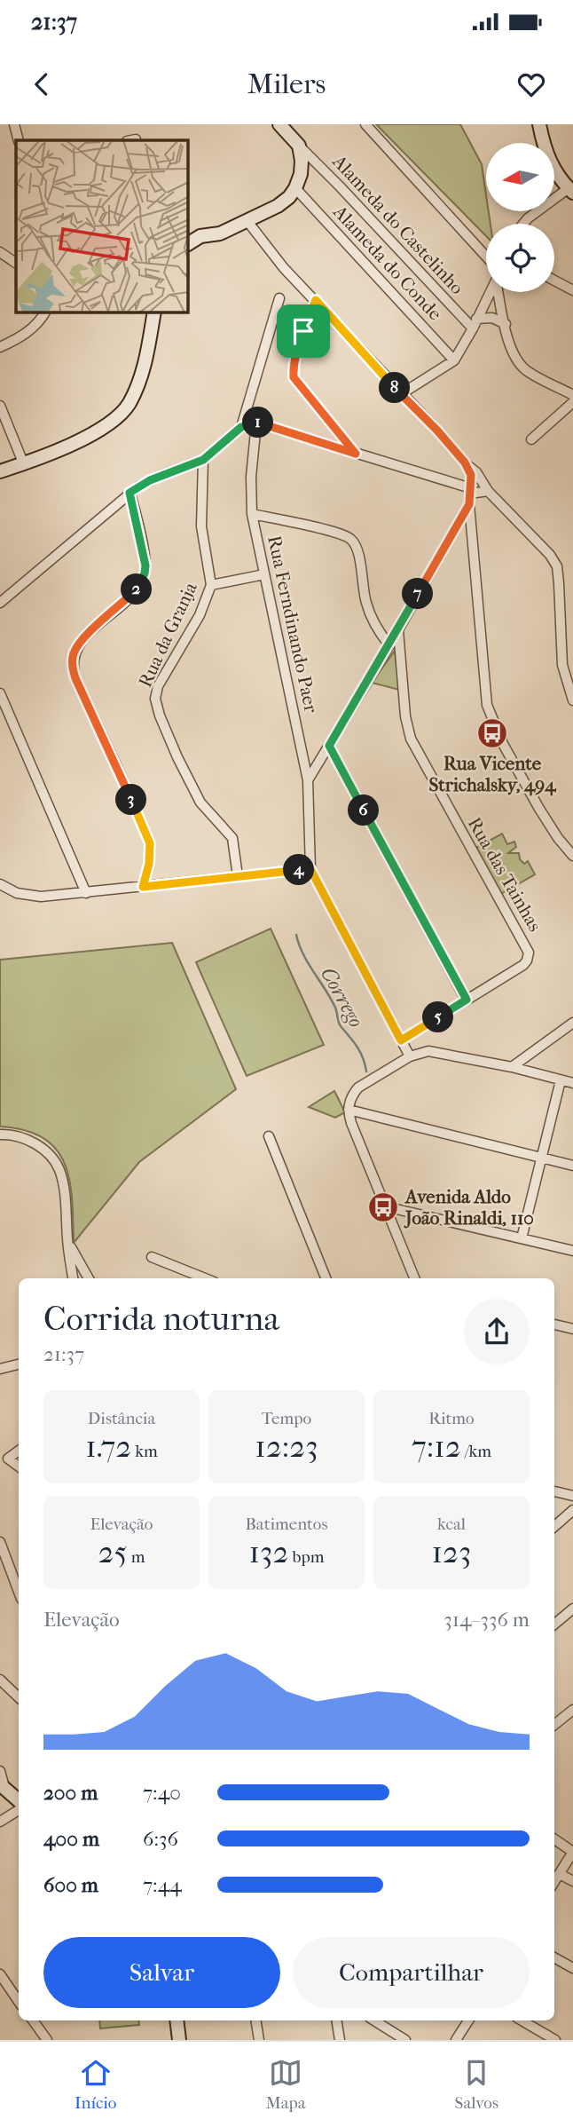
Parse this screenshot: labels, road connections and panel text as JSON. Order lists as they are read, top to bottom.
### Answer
{
  "streets": {
    "street": [
      "Alameda do Castelinho",
      "Alameda do Conde",
      "Rua Ferndinando Paer",
      "Rua da Granja",
      "Rua das Tainhas"
    ]
  },
  "water": ["Corrego"],
  "places": {
    "bus stop": ["Rua Vicente Strichalsky, 494", "Avenida Aldo João Rinaldi, 110"]
  },
  "north": "left",
  "page": {
    "status": "21:37",
    "header": "Milers",
    "pins": [
      "8",
      "1",
      "2",
      "7",
      "3",
      "6",
      "4",
      "5"
    ],
    "heading": ["Corrida noturna", "21:37"],
    "stats": [
      ["Distância", "1.72 km"],
      ["Tempo", "12:23"],
      ["Ritmo", "7:12 /km"],
      ["Elevação", "25 m"],
      ["Batimentos", "132 bpm"],
      ["kcal", "123"]
    ],
    "chart": ["Elevação", "314–336 m"],
    "list": [
      {
        "name": "200 m",
        "note": "7:40"
      },
      {
        "name": "400 m",
        "note": "6:36"
      },
      {
        "name": "600 m",
        "note": "7:44"
      }
    ],
    "buttons": ["Salvar", "Compartilhar"],
    "tabs": ["Início", "Mapa", "Salvos"]
  }
}
